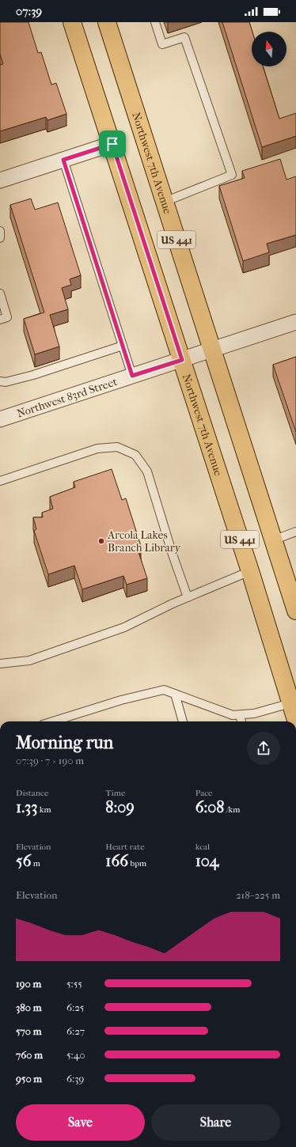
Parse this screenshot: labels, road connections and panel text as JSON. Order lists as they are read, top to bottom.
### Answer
{
  "streets": {
    "main road": ["Northwest 7th Avenue", "US 441"],
    "street": ["Northwest 83rd Street"]
  },
  "crossings": [
    ["Northwest 7th Avenue", "Northwest 83rd Street"]
  ],
  "places": ["Arcola Lakes Branch Library"],
  "north": "top",
  "page": {
    "status": "07:39",
    "heading": ["Morning run", "07:39 · 7 × 190 m"],
    "stats": [
      ["Distance", "1.33 km"],
      ["Time", "8:09"],
      ["Pace", "6:08 /km"],
      ["Elevation", "56 m"],
      ["Heart rate", "166 bpm"],
      ["kcal", "104"]
    ],
    "chart": ["Elevation", "218–225 m"],
    "list": [
      {
        "name": "190 m",
        "note": "5:55"
      },
      {
        "name": "380 m",
        "note": "6:25"
      },
      {
        "name": "570 m",
        "note": "6:27"
      },
      {
        "name": "760 m",
        "note": "5:40"
      },
      {
        "name": "950 m",
        "note": "6:39"
      }
    ],
    "buttons": ["Save", "Share"]
  }
}
